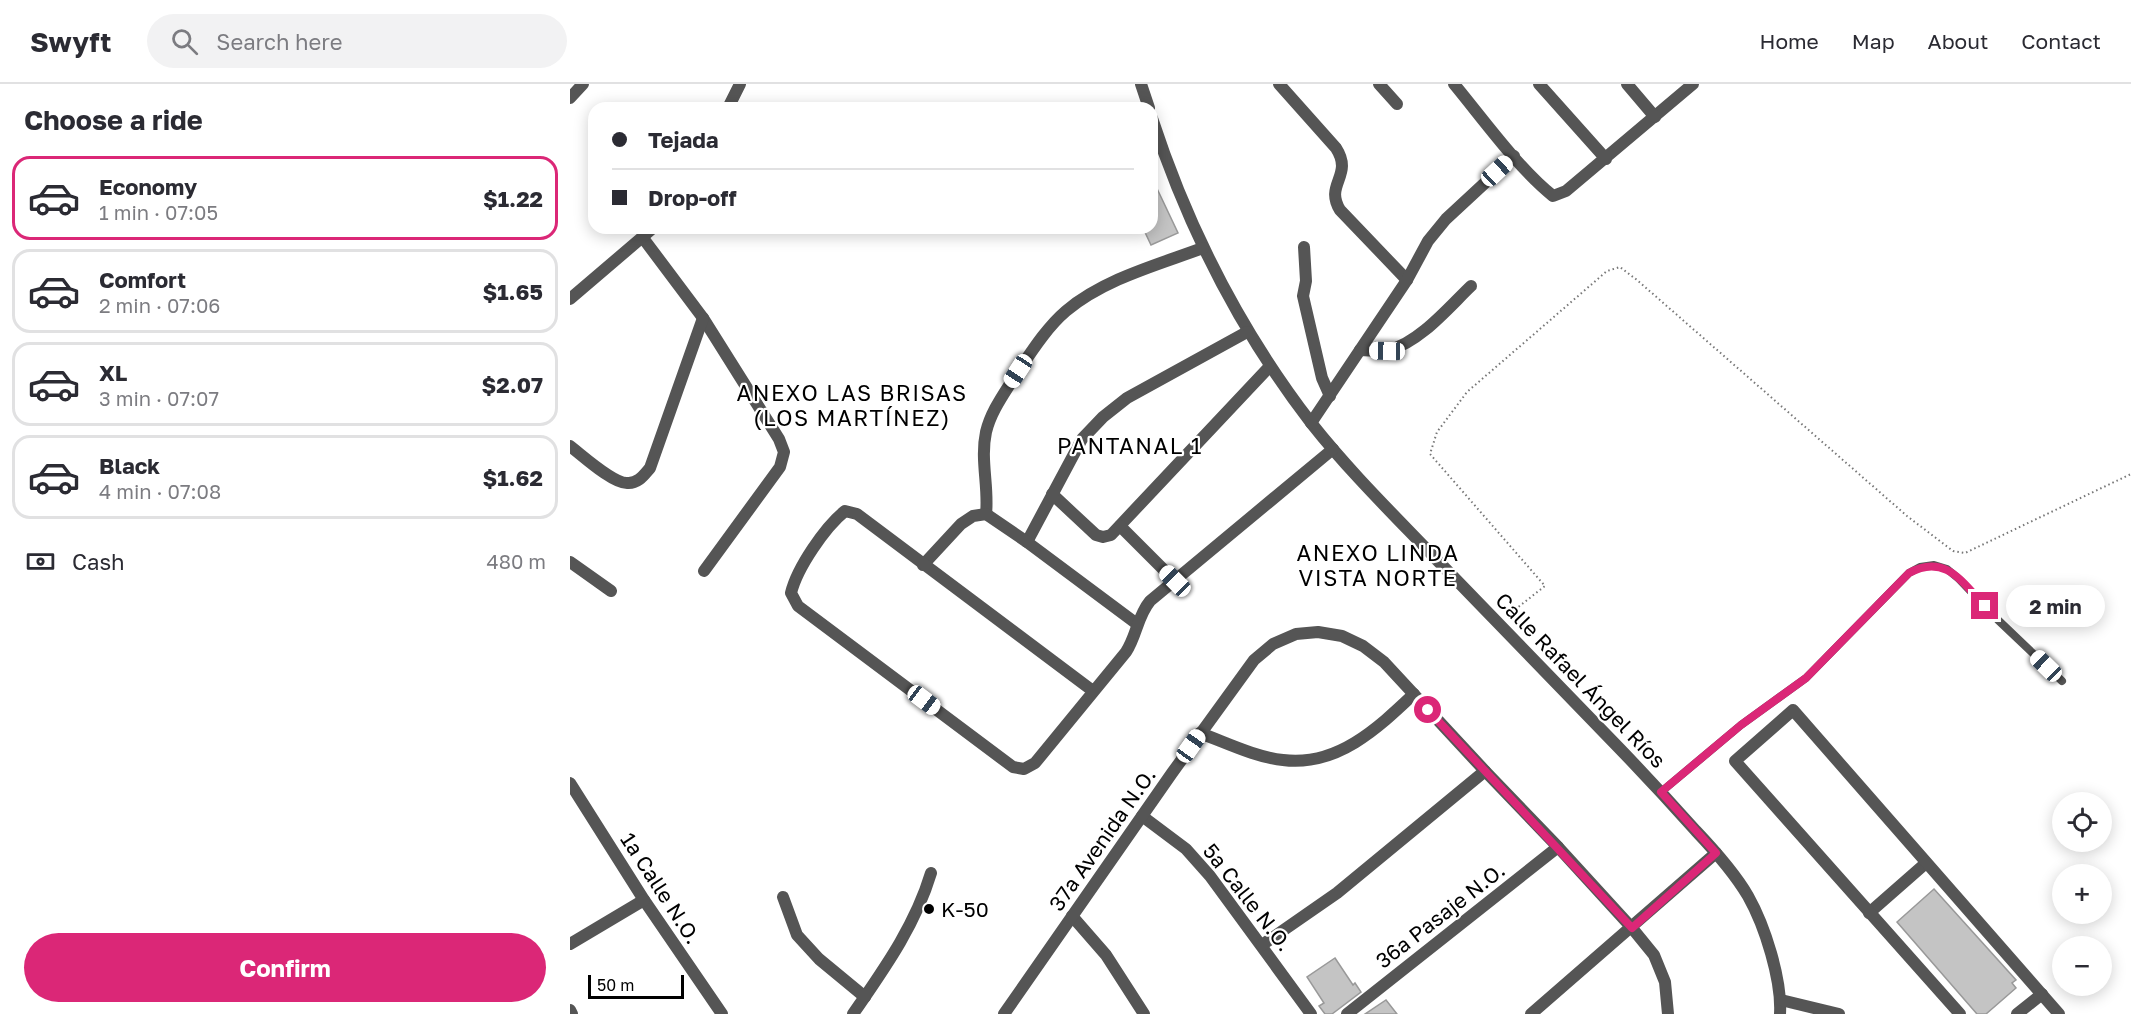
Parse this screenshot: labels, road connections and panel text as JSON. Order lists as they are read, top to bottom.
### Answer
{
  "streets": {
    "street": [
      "Calle Rafael Ángel Ríos",
      "37a Avenida N.O.",
      "1a Calle N.O.",
      "5a Calle N.O.",
      "36a Pasaje N.O."
    ]
  },
  "crossings": [
    ["37a Avenida N.O.", "5a Calle N.O."],
    ["37a Avenida N.O.", "36a Pasaje N.O."]
  ],
  "districts": ["ANEXO LAS BRISAS (LOS MARTÍNEZ)", "PANTANAL 1", "ANEXO LINDA VISTA NORTE"],
  "places": ["K-50"],
  "scale_bar": "50 m",
  "page": {
    "header": "Swyft",
    "search": "Search here",
    "nav": [
      "Home",
      "Map",
      "About",
      "Contact"
    ],
    "heading": "Choose a ride",
    "banner": ["Tejada", "Drop-off"],
    "list": [
      {
        "name": "Economy",
        "note": "1 min · 07:05",
        "value": "$1.22"
      },
      {
        "name": "Comfort",
        "note": "2 min · 07:06",
        "value": "$1.65"
      },
      {
        "name": "XL",
        "note": "3 min · 07:07",
        "value": "$2.07"
      },
      {
        "name": "Black",
        "note": "4 min · 07:08",
        "value": "$1.62"
      }
    ],
    "pay": ["Cash", "480 m"],
    "bubble": "2 min",
    "map_buttons": ["+", "−"],
    "buttons": "Confirm",
    "scale": "50 m"
  }
}
